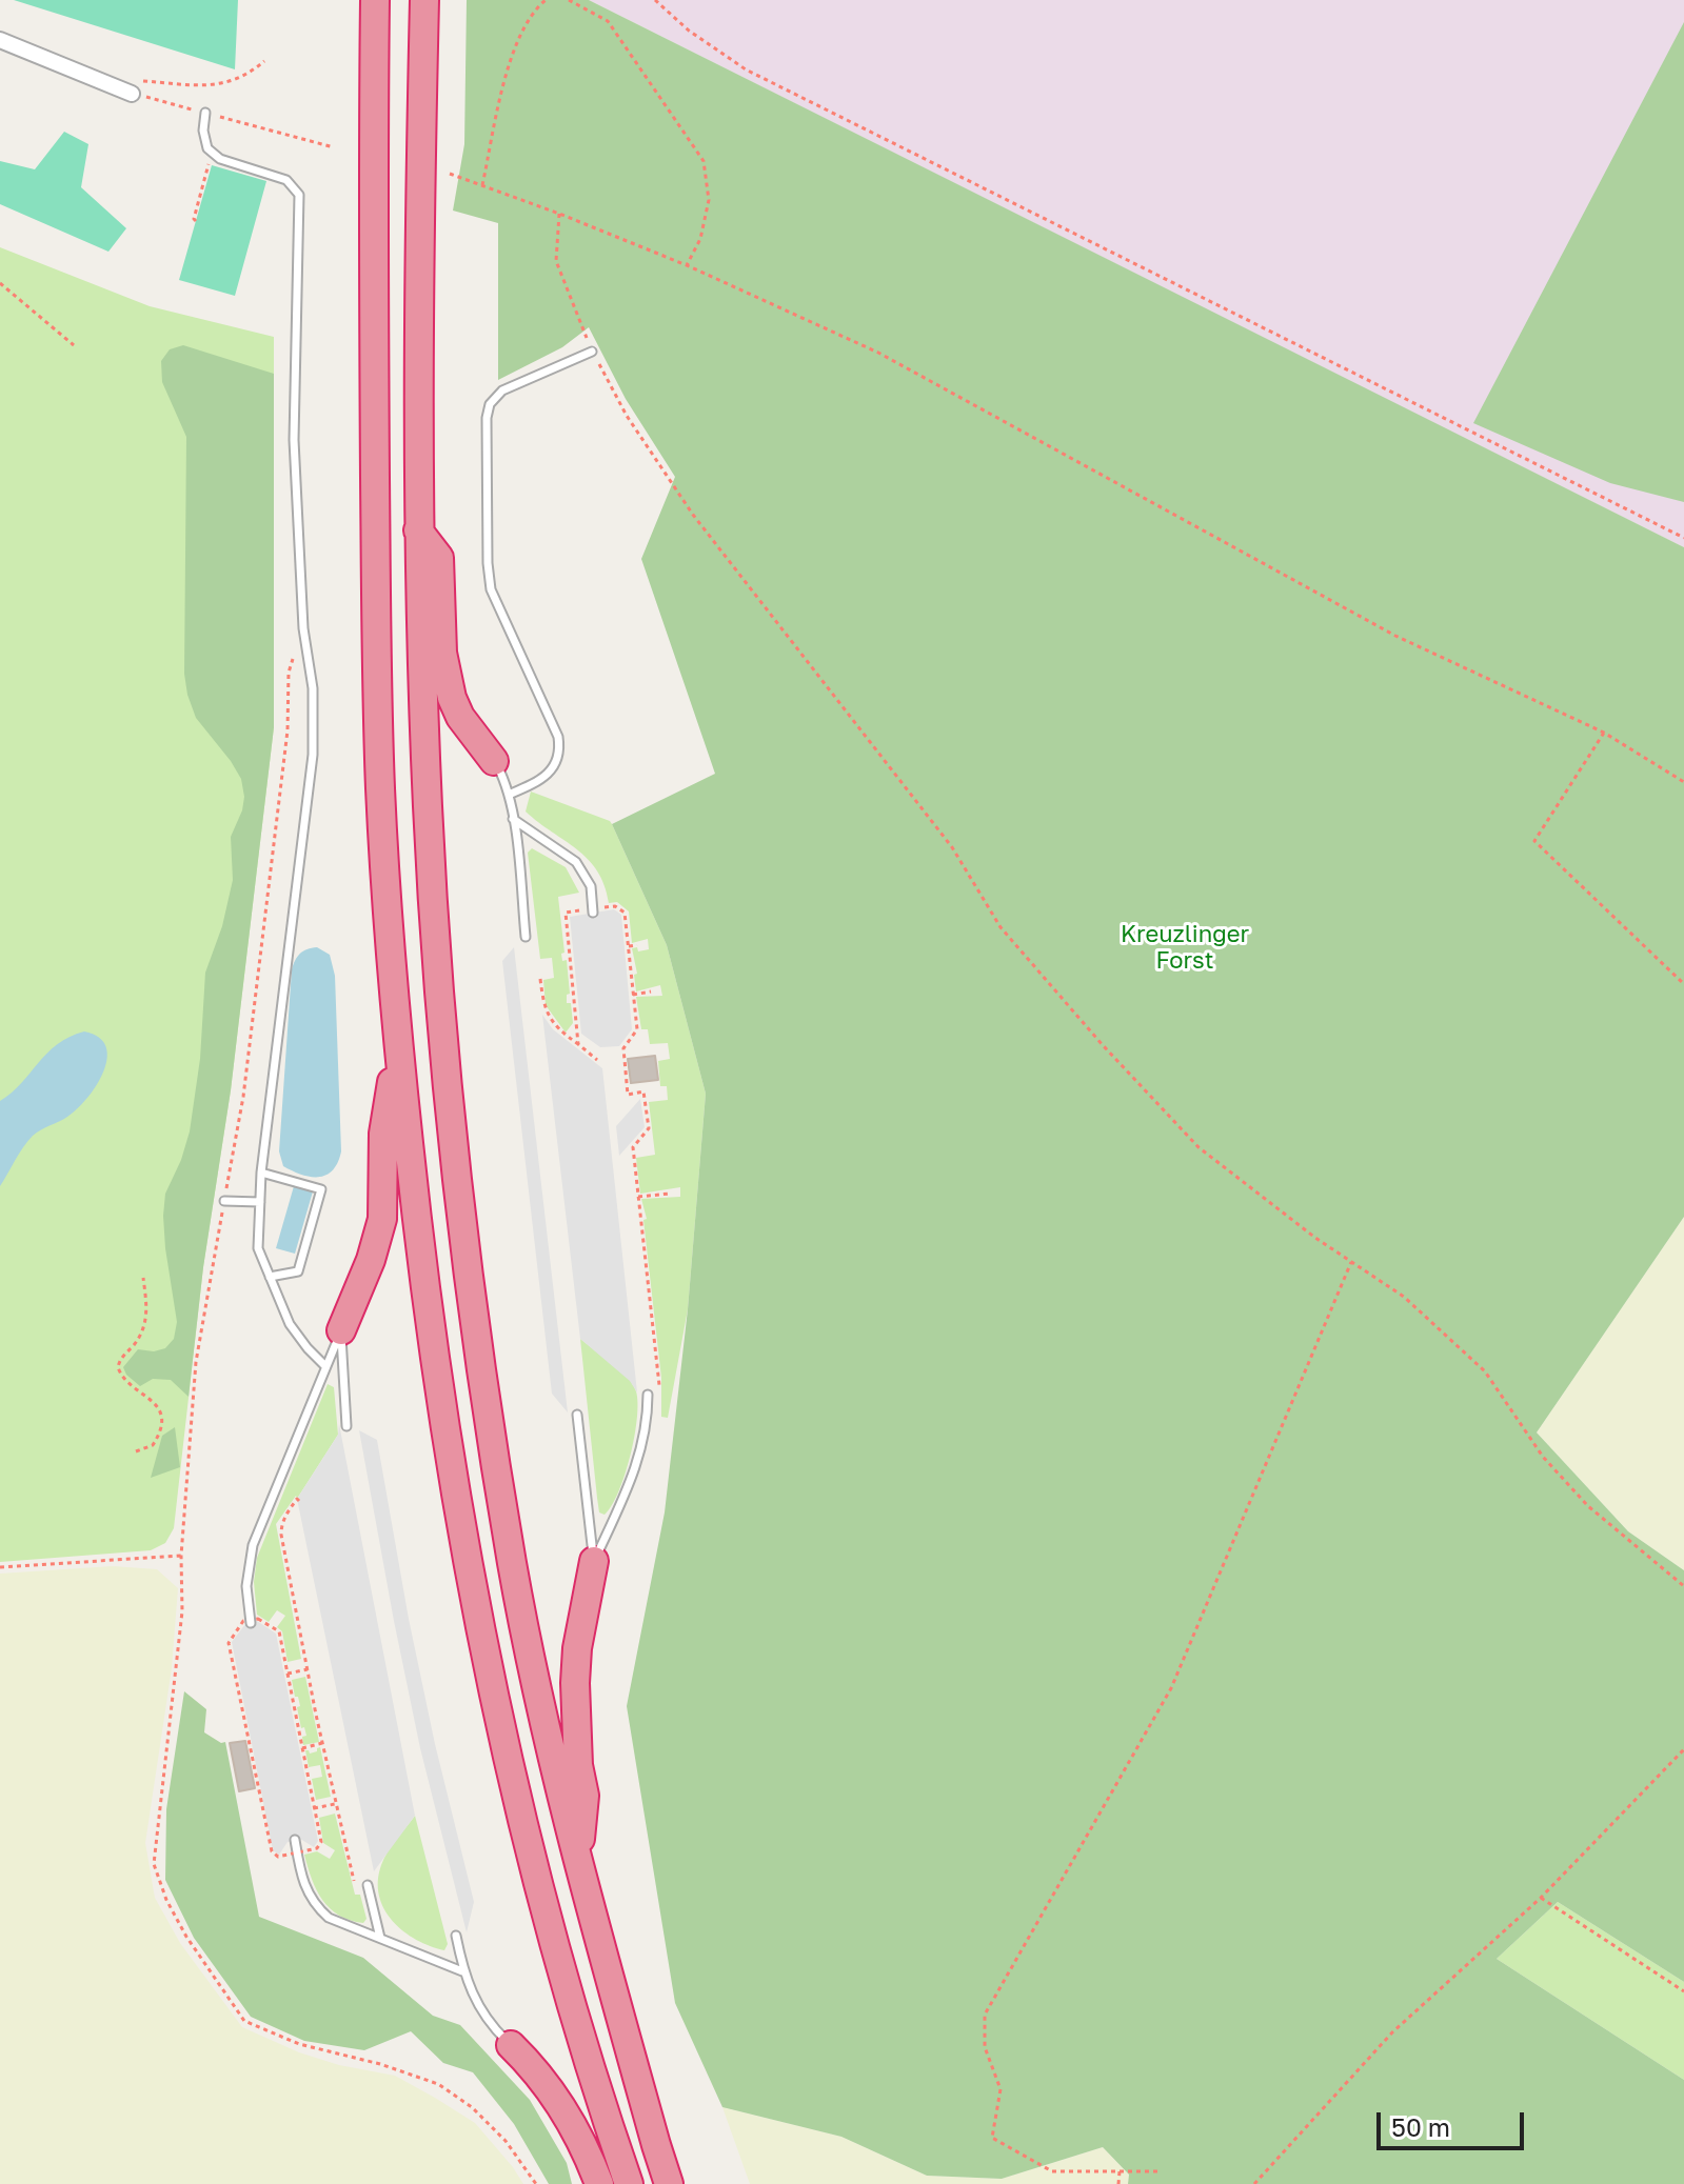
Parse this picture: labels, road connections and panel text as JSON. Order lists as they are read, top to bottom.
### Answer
{
  "parks": ["Kreuzlinger Forst"],
  "scale_bar": "50 m"
}
